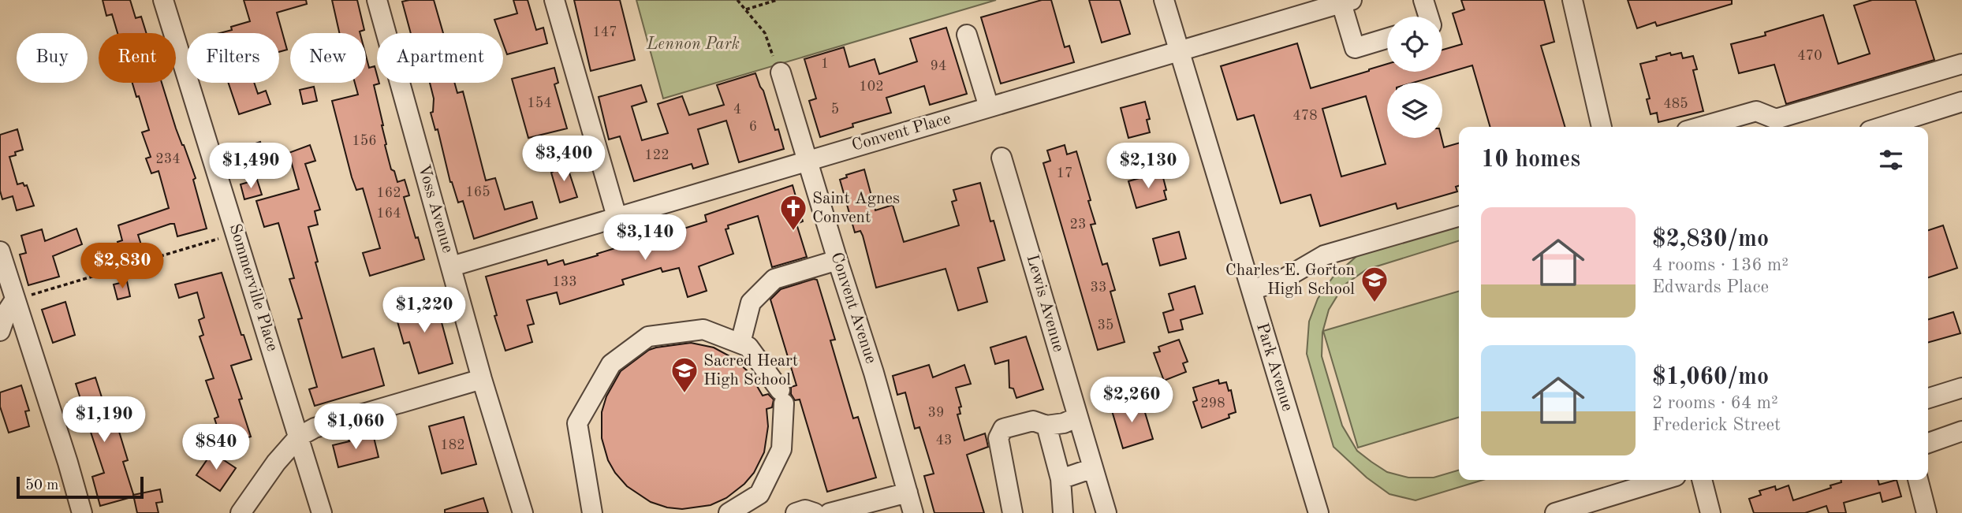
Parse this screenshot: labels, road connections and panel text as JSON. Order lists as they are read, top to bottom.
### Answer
{
  "streets": {
    "street": [
      "Convent Place",
      "Voss Avenue",
      "Sommerville Place",
      "Lewis Avenue",
      "Convent Avenue",
      "Park Avenue"
    ]
  },
  "crossings": [
    ["Convent Place", "Voss Avenue"],
    ["Convent Place", "Convent Avenue"],
    ["Convent Place", "Park Avenue"]
  ],
  "parks": ["Lennon Park"],
  "places": {
    "church": ["Saint Agnes Convent"],
    "school or university": ["Charles E. Gorton High School", "Sacred Heart High School"]
  },
  "house_numbers": [
    "147",
    "470",
    "1",
    "94",
    "102",
    "154",
    "485",
    "4",
    "5",
    "478",
    "6",
    "156",
    "122",
    "234",
    "17",
    "165",
    "162",
    "164",
    "23",
    "133",
    "33",
    "35",
    "298",
    "39",
    "43",
    "182"
  ],
  "scale_bar": "50 m",
  "page": {
    "chip": [
      "Buy",
      "Rent",
      "Filters",
      "New",
      "Apartment"
    ],
    "heading": "10 homes",
    "price": [
      "$3,400",
      "$1,490",
      "$2,130",
      "$3,140",
      "$2,830",
      "$1,220",
      "$2,260",
      "$1,190",
      "$1,060",
      "$840"
    ],
    "list": [
      {
        "name": "$2,830/mo",
        "note": "4 rooms · 136 m² · Edwards Place"
      },
      {
        "name": "$1,060/mo",
        "note": "2 rooms · 64 m² · Frederick Street"
      }
    ],
    "scale": "50 m"
  }
}
